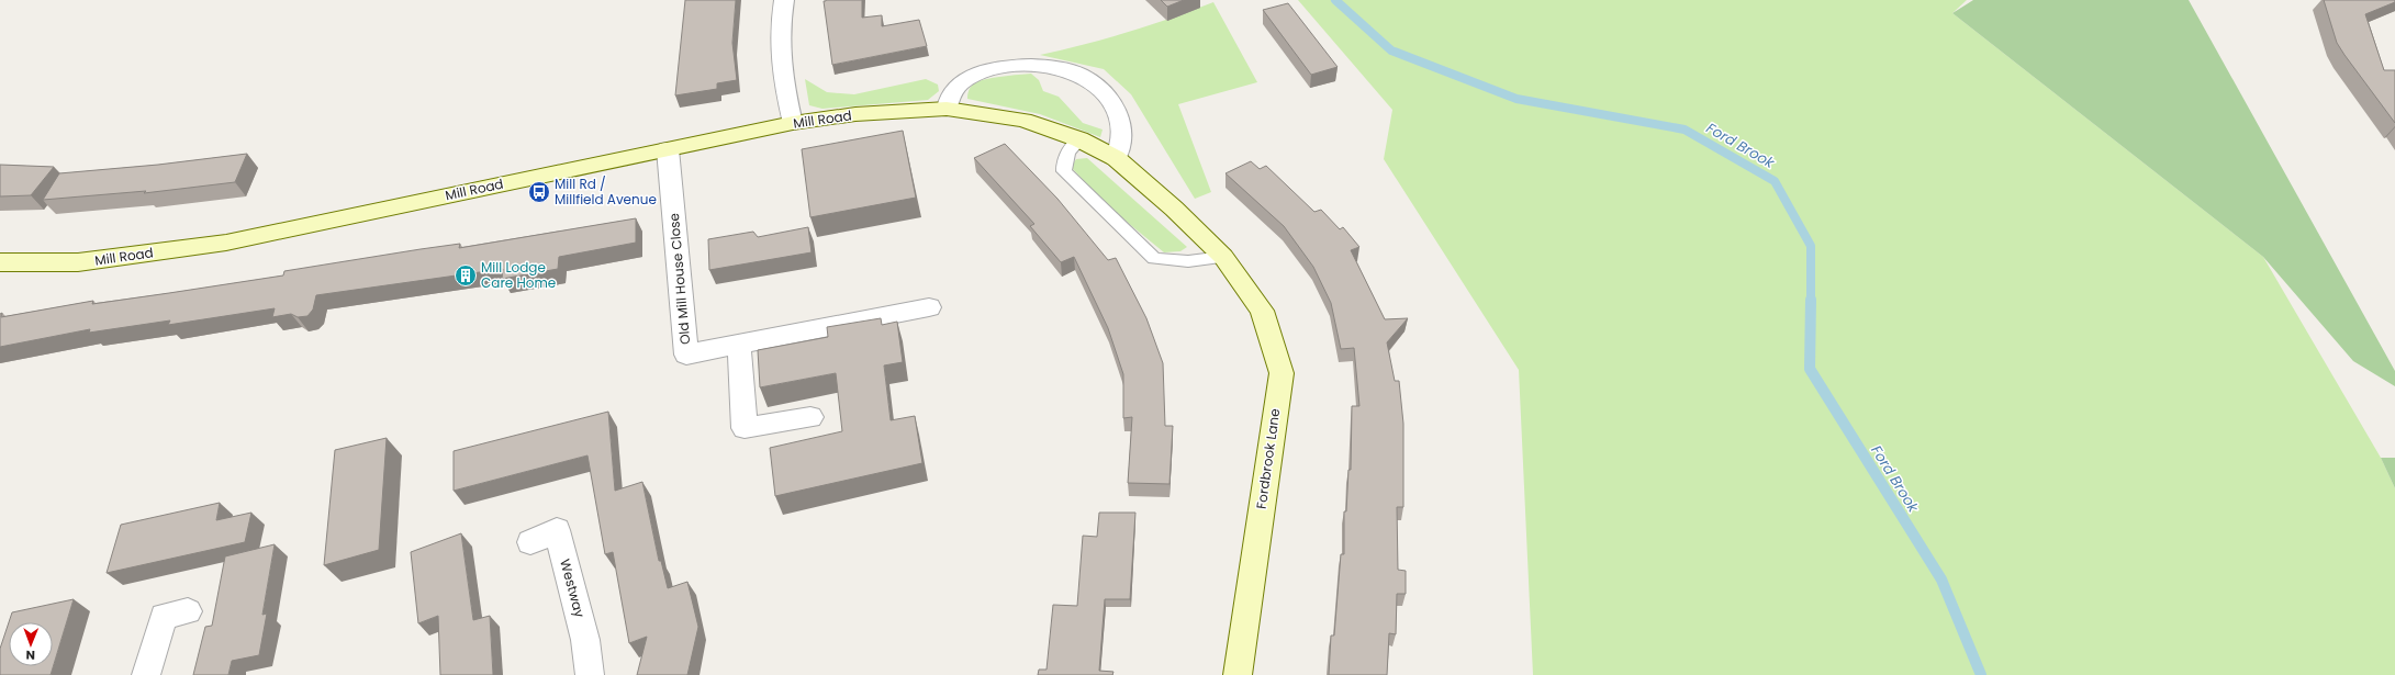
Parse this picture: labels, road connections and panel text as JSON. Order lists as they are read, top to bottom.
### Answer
{
  "streets": {
    "street": [
      "Mill Road",
      "Old Mill House Close",
      "Fordbrook Lane",
      "Westway"
    ]
  },
  "crossings": [
    ["Mill Road", "Old Mill House Close"],
    ["Mill Road", "Fordbrook Lane"]
  ],
  "water": ["Ford Brook"],
  "places": {
    "bus stop": ["Mill Rd / Millfield Avenue"],
    "building": ["Mill Lodge Care Home"]
  },
  "north": "bottom"
}
